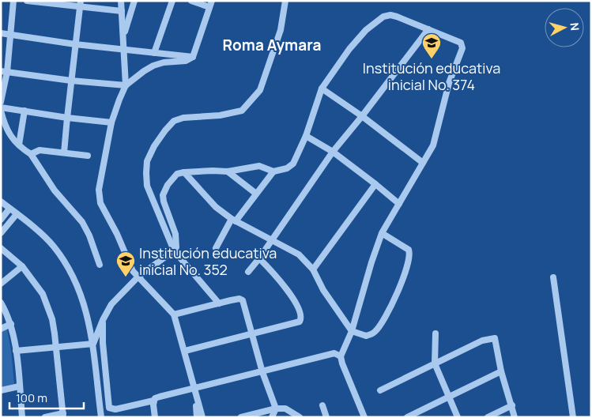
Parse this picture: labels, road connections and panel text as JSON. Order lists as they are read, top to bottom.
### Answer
{
  "districts": ["Roma Aymara"],
  "places": {
    "school or university": ["Institución educativa inicial No. 374", "Institución educativa inicial No. 352"]
  },
  "scale_bar": "100 m",
  "north": "right"
}
